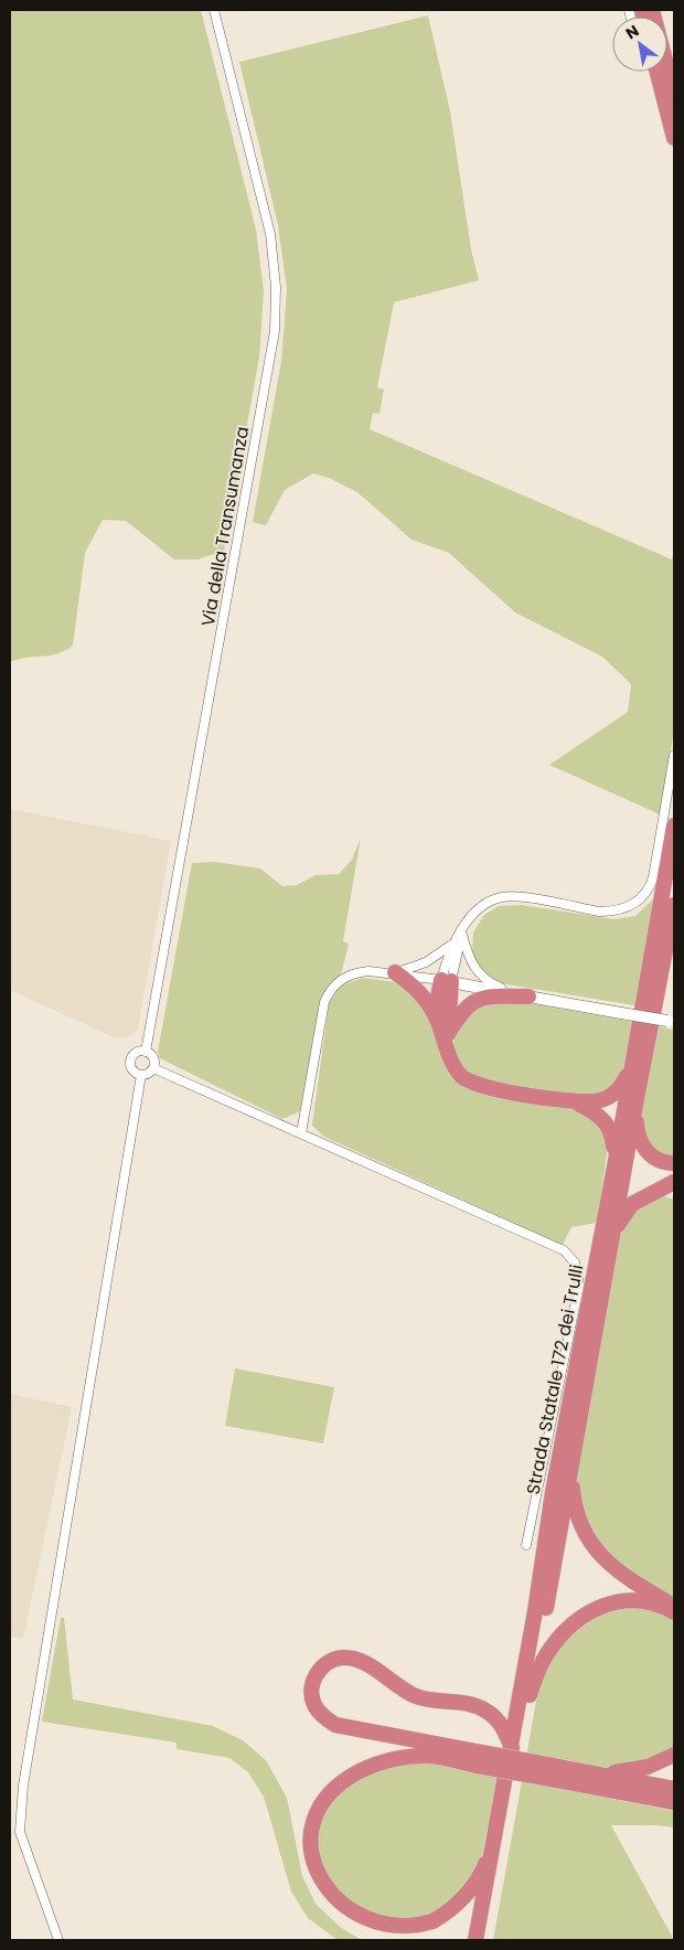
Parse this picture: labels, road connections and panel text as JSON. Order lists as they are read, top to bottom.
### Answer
{
  "streets": {
    "highway": ["Strada Statale 172 dei Trulli"],
    "street": ["Via della Transumanza"]
  },
  "north": "top left"
}
